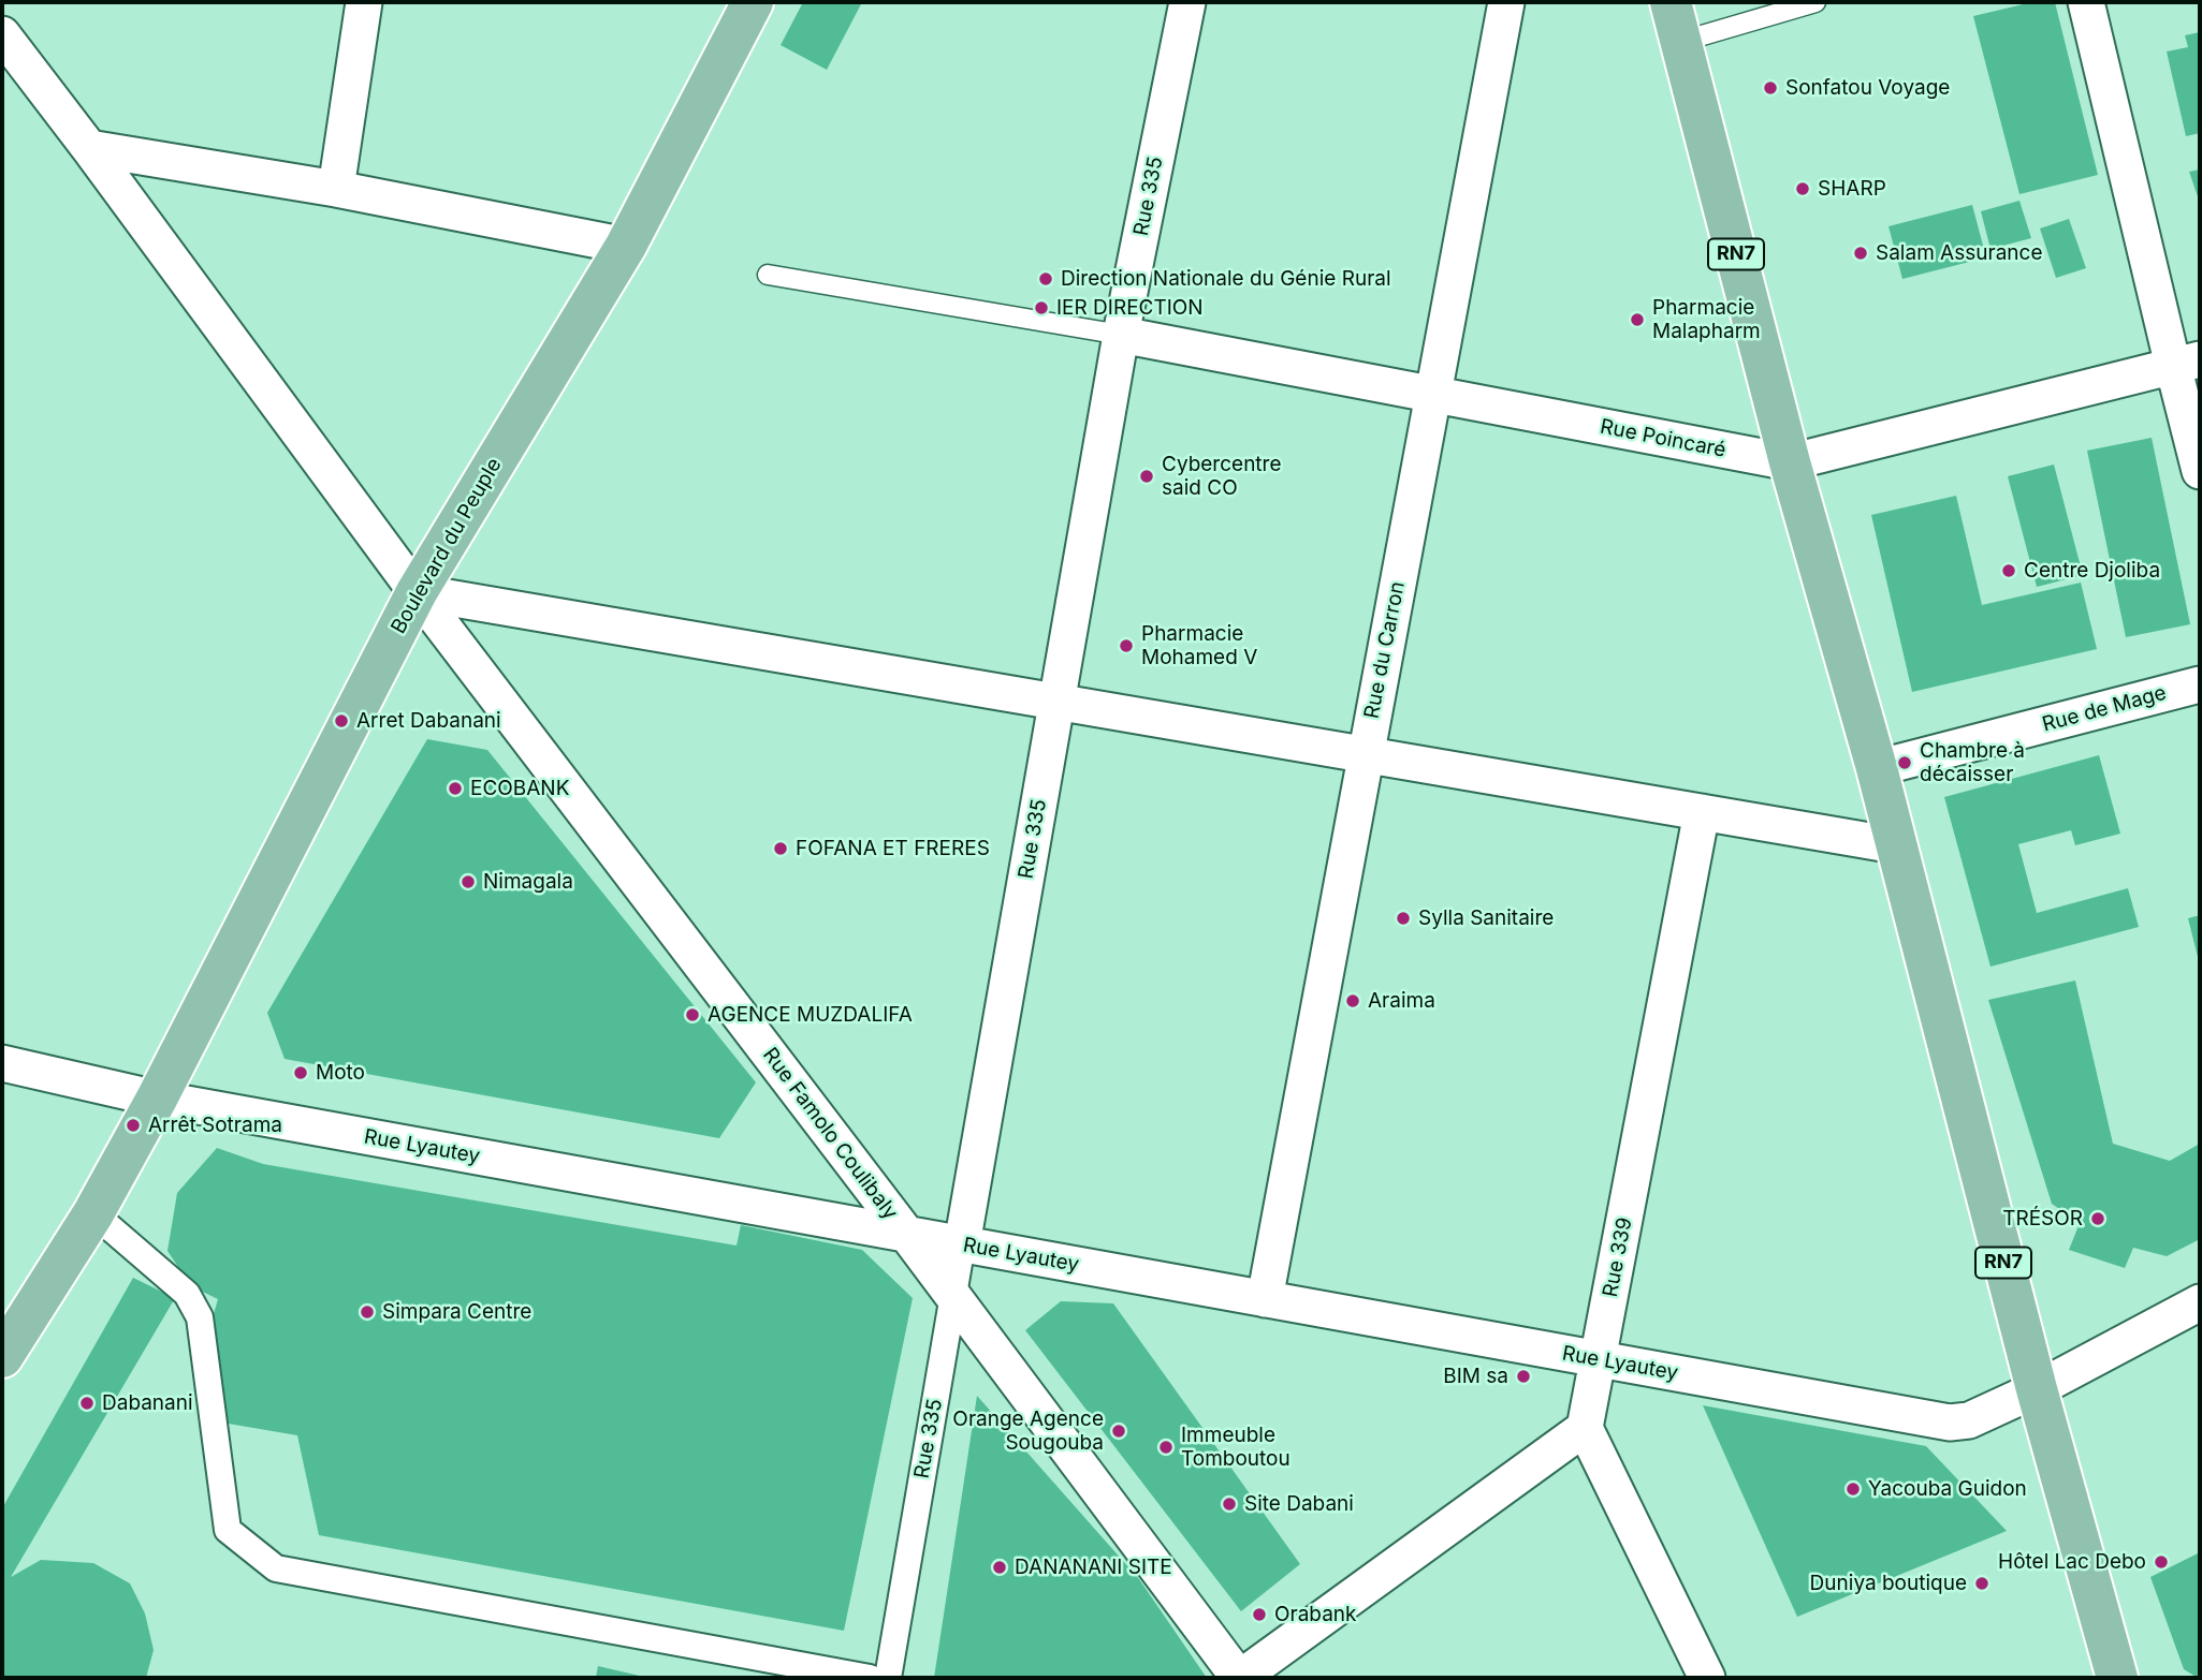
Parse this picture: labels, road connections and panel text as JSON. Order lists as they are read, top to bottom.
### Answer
{
  "streets": {
    "main road": ["RN7", "Boulevard du Peuple"],
    "street": [
      "Rue 335",
      "Rue Poincaré",
      "Rue du Carron",
      "Rue de Mage",
      "Rue Famolo Coulibaly",
      "Rue Lyautey",
      "Rue 339"
    ]
  },
  "crossings": [
    ["Rue 335", "Rue Poincaré"],
    ["Rue 335", "Rue Famolo Coulibaly"],
    ["Rue 335", "Rue Lyautey"],
    ["RN7", "Rue Poincaré"],
    ["RN7", "Rue de Mage"],
    ["RN7", "Rue Lyautey"],
    ["Rue Poincaré", "Rue du Carron"],
    ["Boulevard du Peuple", "Rue Famolo Coulibaly"],
    ["Boulevard du Peuple", "Rue Lyautey"],
    ["Rue du Carron", "Rue Lyautey"],
    ["Rue Famolo Coulibaly", "Rue Lyautey"],
    ["Rue Lyautey", "Rue 339"]
  ],
  "places": [
    "Sonfatou Voyage",
    "SHARP",
    "Salam Assurance",
    "Direction Nationale du Génie Rural",
    "IER DIRECTION",
    "Pharmacie Malapharm",
    "Cybercentre said CO",
    "Centre Djoliba",
    "Pharmacie Mohamed V",
    "Arret Dabanani",
    "Chambre à décaisser",
    "ECOBANK",
    "FOFANA ET FRERES",
    "Nimagala",
    "Sylla Sanitaire",
    "Araima",
    "AGENCE MUZDALIFA",
    "Moto",
    "Arrêt Sotrama",
    "TRÉSOR",
    "Simpara Centre",
    "BIM sa",
    "Dabanani",
    "Orange Agence Sougouba",
    "Immeuble Tomboutou",
    "Yacouba Guidon",
    "Site Dabani",
    "Hôtel Lac Debo",
    "DANANANI SITE",
    "Duniya boutique",
    "Orabank"
  ]
}
